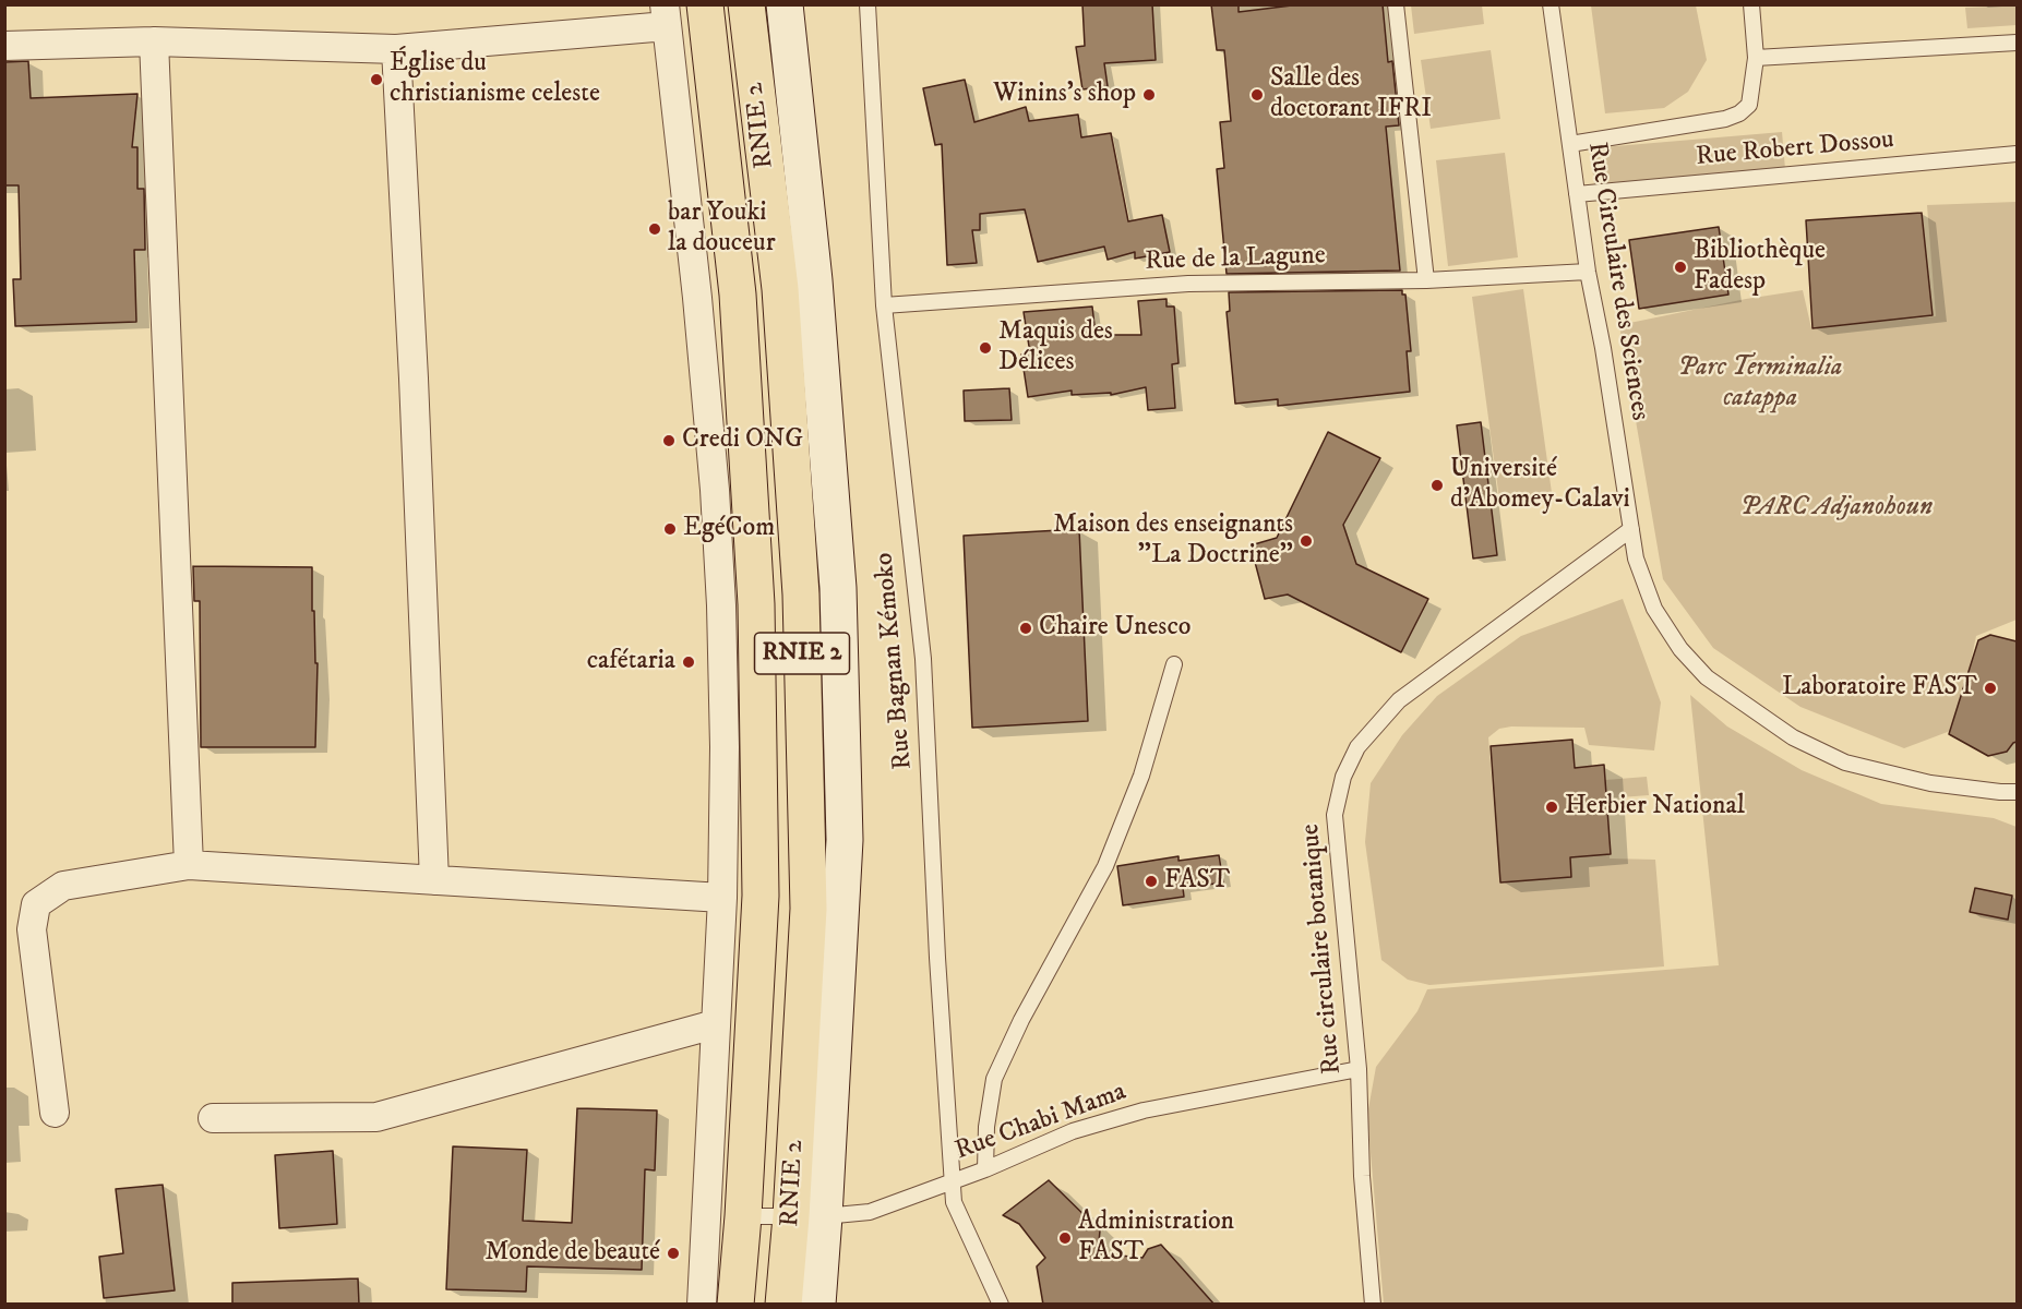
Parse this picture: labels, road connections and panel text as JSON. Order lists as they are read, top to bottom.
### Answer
{
  "streets": {
    "highway": ["RNIE 2"],
    "lane": [
      "Rue Robert Dossou",
      "Rue de la Lagune",
      "Rue Circulaire des Sciences",
      "Rue Bagnan Kémoko",
      "Rue circulaire botanique",
      "Rue Chabi Mama"
    ]
  },
  "crossings": [
    ["RNIE 2", "Rue Chabi Mama"],
    ["Rue Robert Dossou", "Rue Circulaire des Sciences"],
    ["Rue de la Lagune", "Rue Circulaire des Sciences"],
    ["Rue de la Lagune", "Rue Bagnan Kémoko"],
    ["Rue Circulaire des Sciences", "Rue circulaire botanique"],
    ["Rue Bagnan Kémoko", "Rue Chabi Mama"],
    ["Rue circulaire botanique", "Rue Chabi Mama"]
  ],
  "parks": ["Parc Terminalia catappa", "PARC Adjanohoun"],
  "places": [
    "Église du christianisme celeste",
    "Winins's shop",
    "Salle des doctorant IFRI",
    "bar Youki la douceur",
    "Bibliothèque Fadesp",
    "Maquis des Délices",
    "Credi ONG",
    "Université d'Abomey-Calavi",
    "EgéCom",
    "Maison des enseignants ''La Doctrine''",
    "Chaire Unesco",
    "cafétaria",
    "Laboratoire FAST",
    "Herbier National",
    "FAST",
    "Administration FAST",
    "Monde de beauté"
  ]
}
